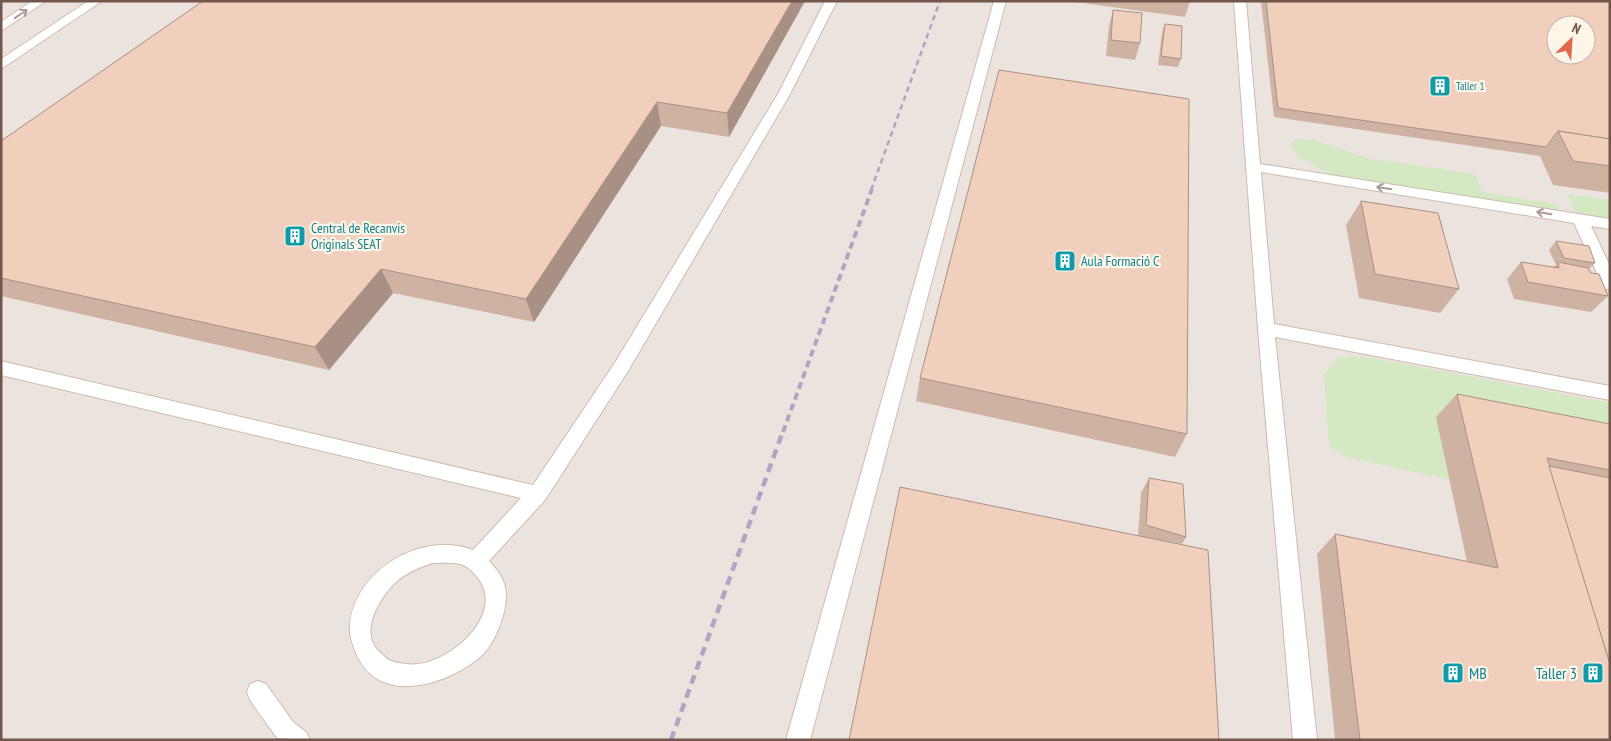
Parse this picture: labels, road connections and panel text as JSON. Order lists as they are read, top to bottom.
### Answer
{
  "places": {
    "building": [
      "Taller 1",
      "Central de Recanvis Originals SEAT",
      "Aula Formació C",
      "MB",
      "Taller 3"
    ]
  },
  "north": "top right"
}
